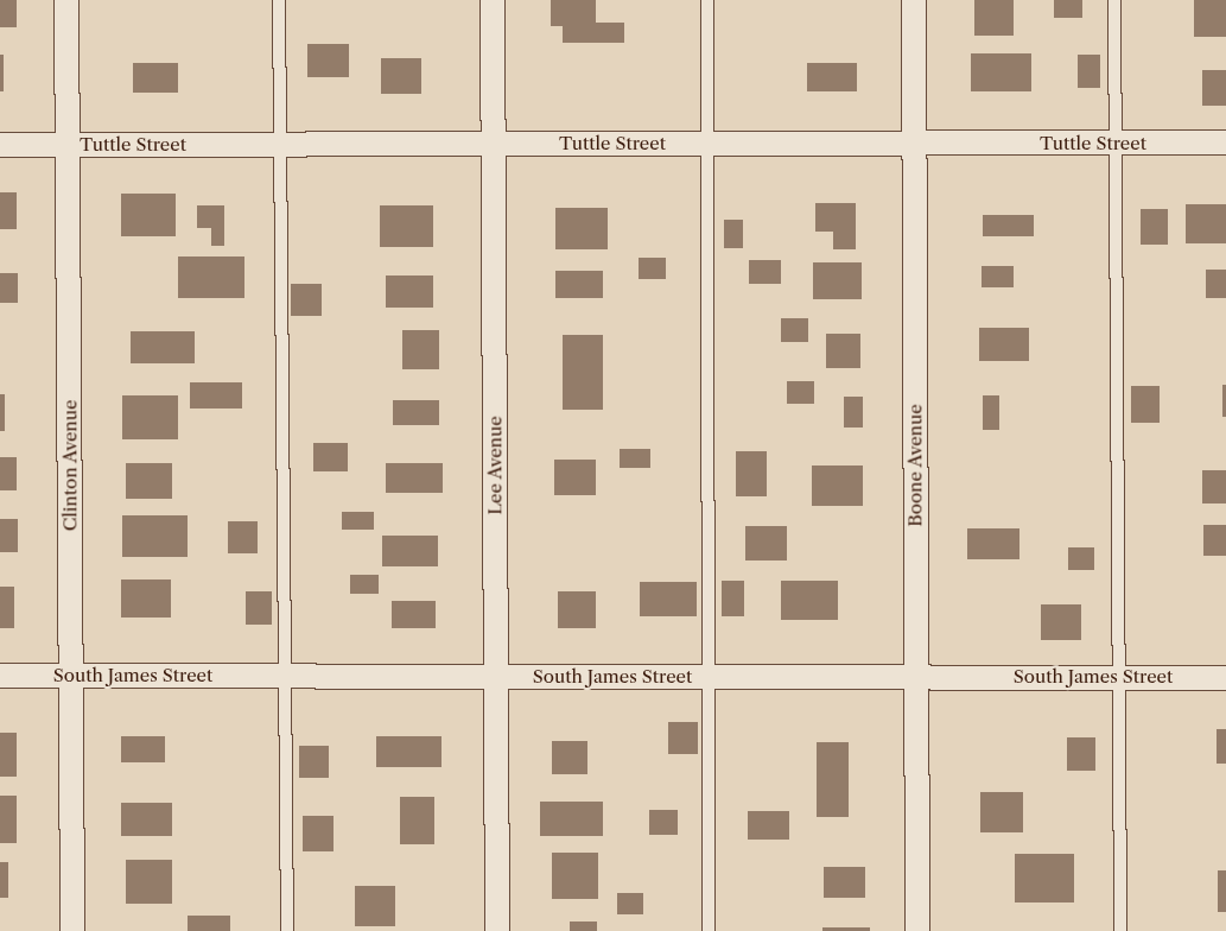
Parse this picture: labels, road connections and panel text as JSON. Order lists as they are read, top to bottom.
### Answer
{
  "streets": {
    "street": [
      "Tuttle Street",
      "Clinton Avenue",
      "Lee Avenue",
      "Boone Avenue",
      "South James Street"
    ]
  },
  "crossings": [
    ["Tuttle Street", "Clinton Avenue"],
    ["Tuttle Street", "Lee Avenue"],
    ["Tuttle Street", "Boone Avenue"],
    ["Clinton Avenue", "South James Street"],
    ["Lee Avenue", "South James Street"],
    ["Boone Avenue", "South James Street"]
  ]
}
